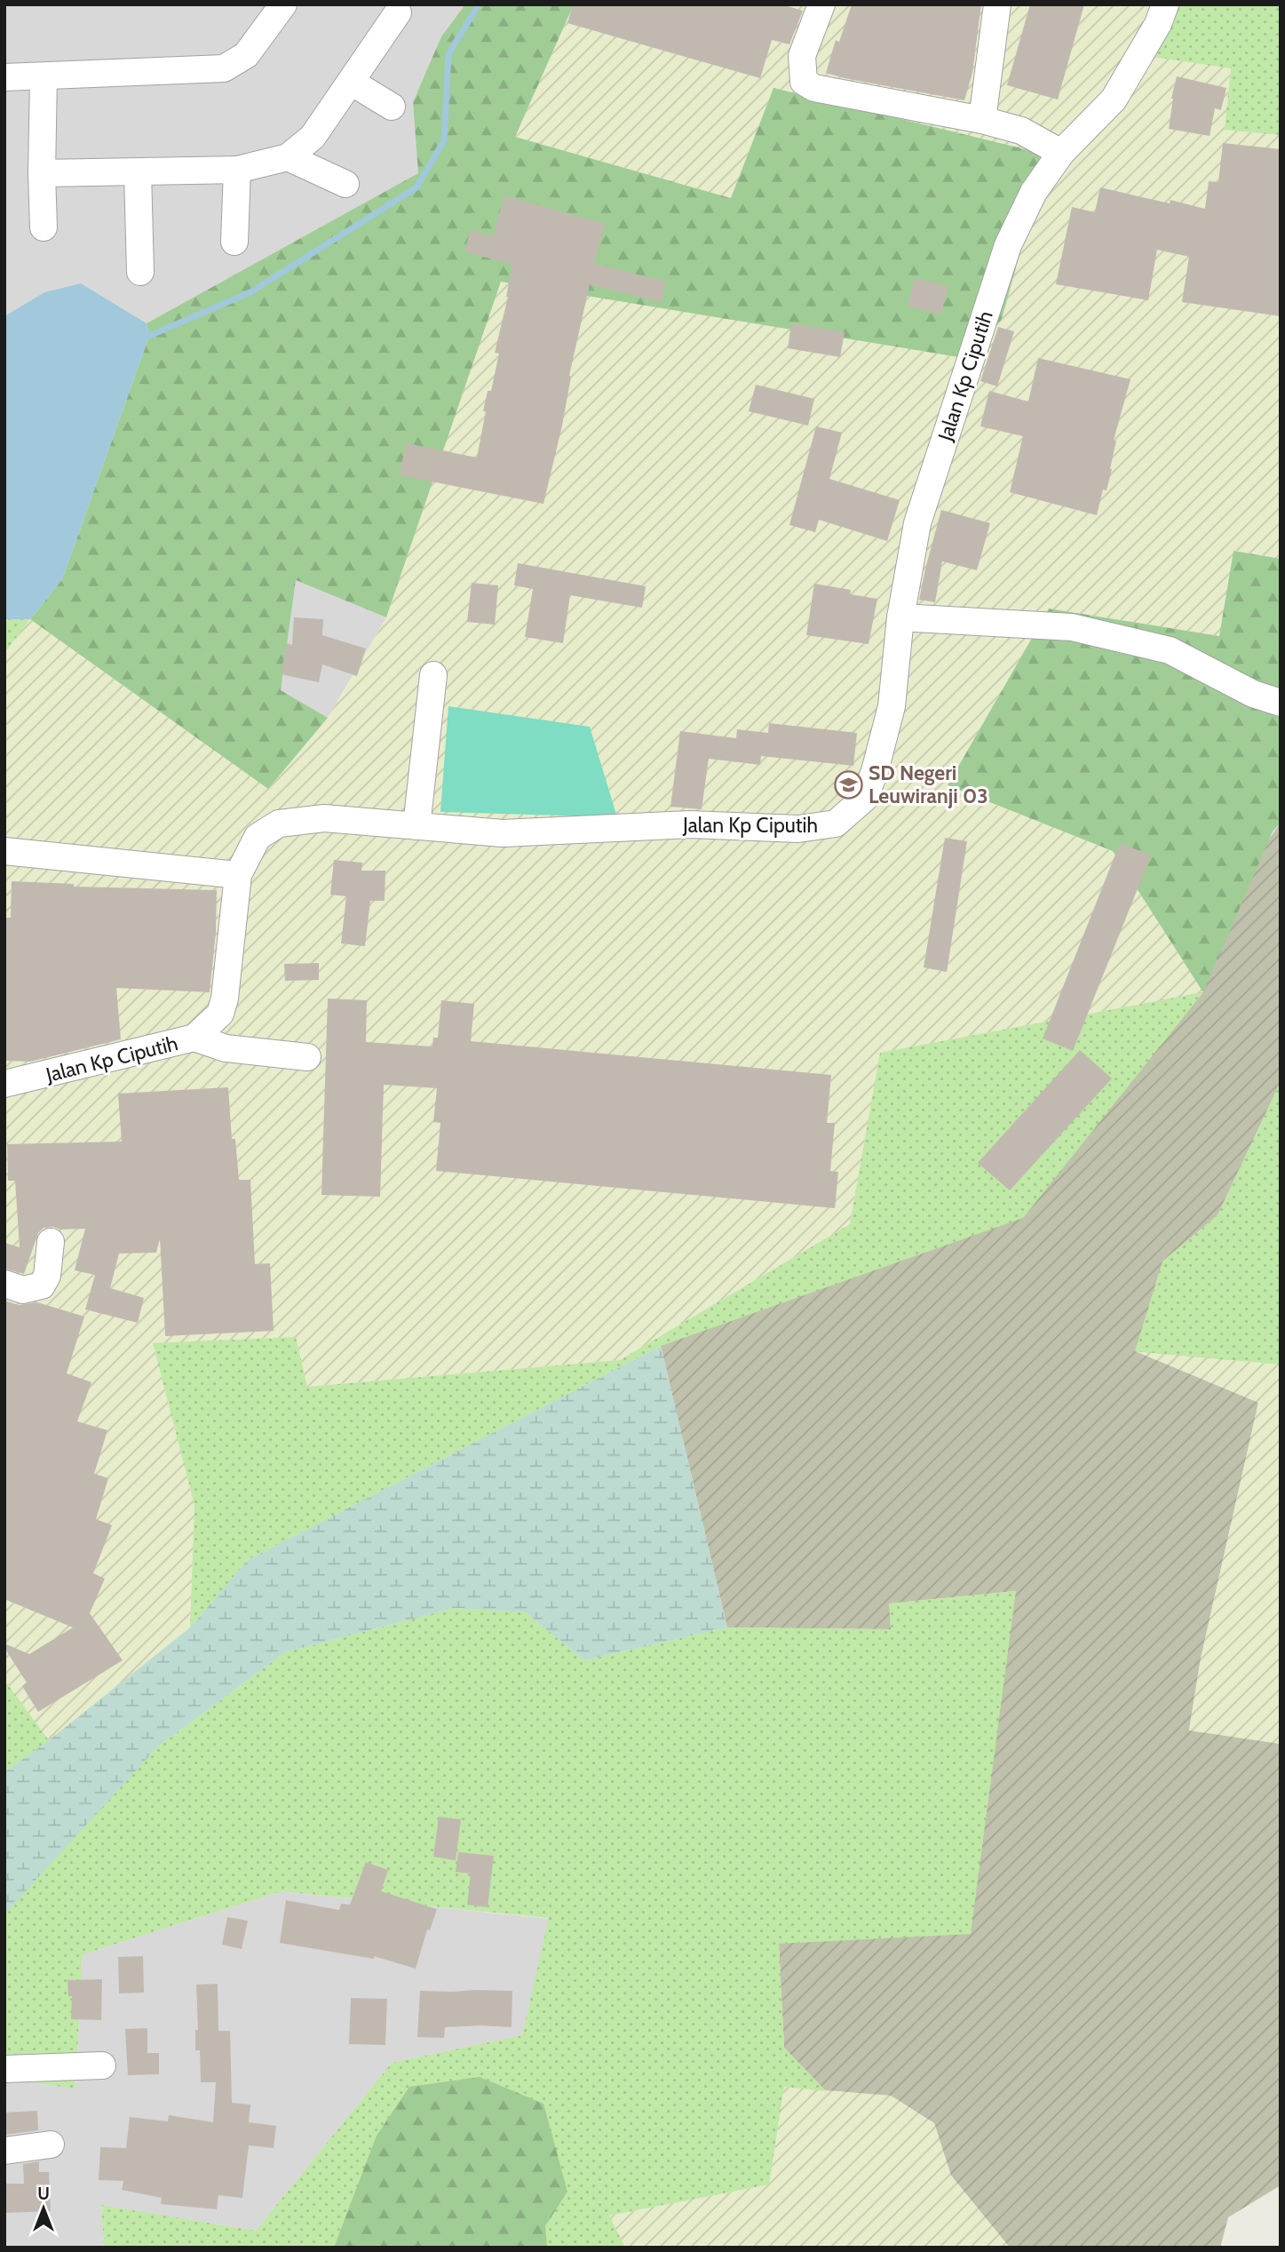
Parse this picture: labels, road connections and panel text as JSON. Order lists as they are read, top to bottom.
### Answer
{
  "streets": {
    "street": ["Jalan Kp Ciputih"]
  },
  "places": {
    "school or university": ["SD Negeri Leuwiranji 03"]
  },
  "north": "top"
}
